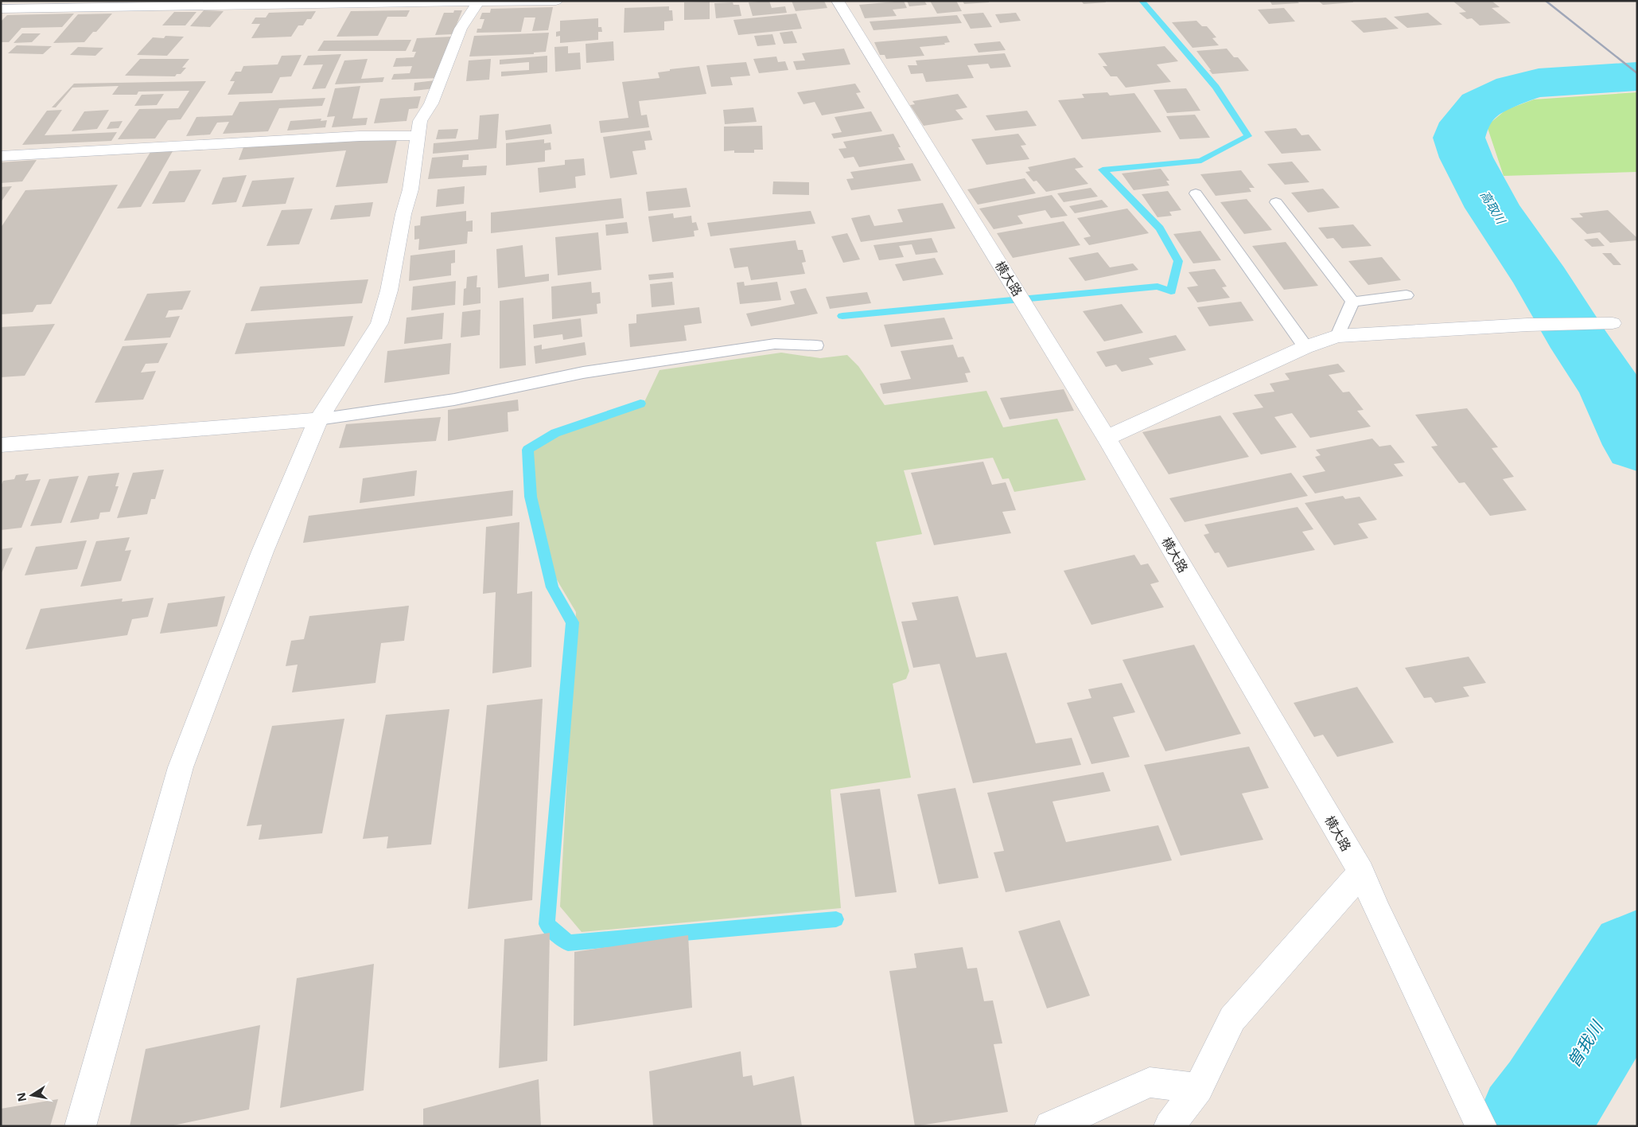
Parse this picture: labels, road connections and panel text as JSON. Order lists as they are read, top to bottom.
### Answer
{
  "streets": {
    "street": ["横大路"]
  },
  "water": ["高取川", "曽我川"],
  "north": "left"
}
